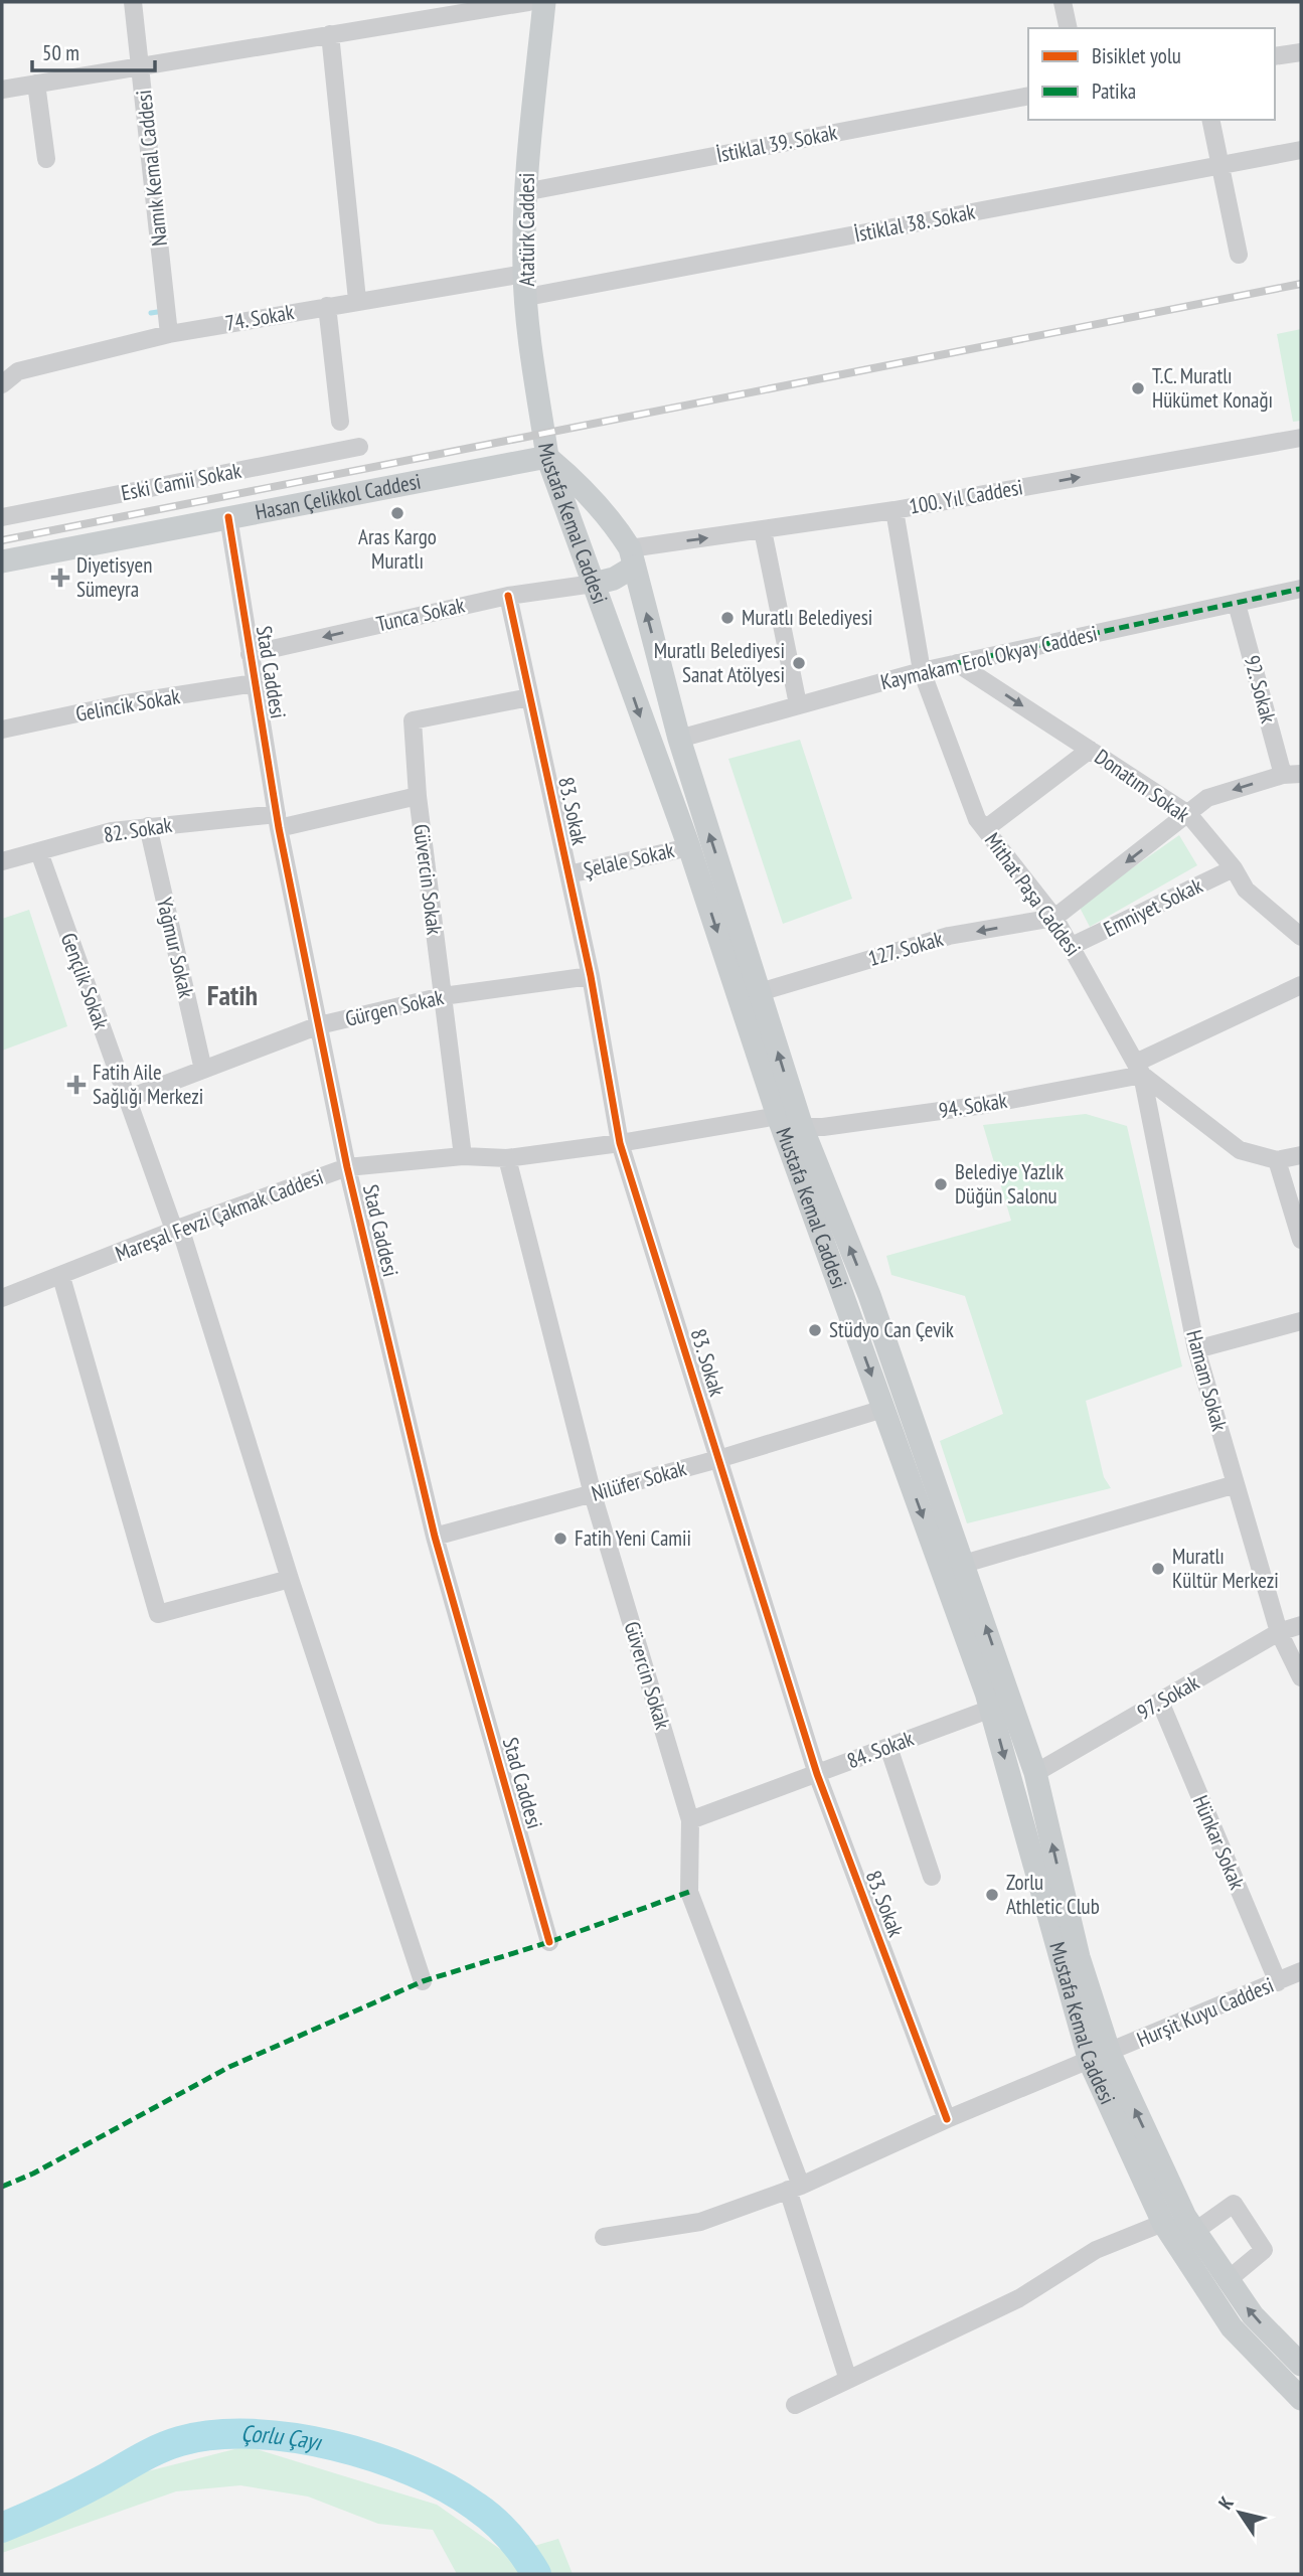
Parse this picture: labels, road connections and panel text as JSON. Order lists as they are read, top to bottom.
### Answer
{
  "streets": {
    "main road": ["Atatürk Caddesi", "Hasan Çelikkol Caddesi", "Mustafa Kemal Caddesi"],
    "street": [
      "İstiklal 39. Sokak",
      "Namık Kemal Caddesi",
      "İstiklal 38. Sokak",
      "74. Sokak",
      "Eski Camii Sokak",
      "100. Yıl Caddesi",
      "Tunca Sokak",
      "Kaymakam Erol Okyay Caddesi",
      "Stad Caddesi",
      "92. Sokak",
      "Gelincik Sokak",
      "Donatım Sokak",
      "83. Sokak",
      "82. Sokak",
      "Şelale Sokak",
      "Güvercin Sokak",
      "Mithat Paşa Caddesi",
      "Emniyet Sokak",
      "Yağmur Sokak",
      "127. Sokak",
      "Gençlik Sokak",
      "Gürgen Sokak",
      "94. Sokak",
      "Mareşal Fevzi Çakmak Caddesi",
      "Hamam Sokak",
      "Nilüfer Sokak",
      "97. Sokak",
      "84. Sokak",
      "Hünkar Sokak",
      "Hurşit Kuyu Caddesi"
    ]
  },
  "crossings": [
    ["İstiklal 39. Sokak", "Atatürk Caddesi"],
    ["Namık Kemal Caddesi", "74. Sokak"],
    ["İstiklal 38. Sokak", "Atatürk Caddesi"],
    ["Atatürk Caddesi", "74. Sokak"],
    ["Atatürk Caddesi", "Hasan Çelikkol Caddesi"],
    ["Atatürk Caddesi", "Mustafa Kemal Caddesi"],
    ["Hasan Çelikkol Caddesi", "Mustafa Kemal Caddesi"],
    ["Hasan Çelikkol Caddesi", "Stad Caddesi"],
    ["100. Yıl Caddesi", "Mustafa Kemal Caddesi"],
    ["100. Yıl Caddesi", "Mithat Paşa Caddesi"],
    ["Mustafa Kemal Caddesi", "Tunca Sokak"],
    ["Mustafa Kemal Caddesi", "Kaymakam Erol Okyay Caddesi"],
    ["Mustafa Kemal Caddesi", "Şelale Sokak"],
    ["Mustafa Kemal Caddesi", "127. Sokak"],
    ["Mustafa Kemal Caddesi", "94. Sokak"],
    ["Mustafa Kemal Caddesi", "Mareşal Fevzi Çakmak Caddesi"],
    ["Mustafa Kemal Caddesi", "Nilüfer Sokak"],
    ["Mustafa Kemal Caddesi", "97. Sokak"],
    ["Mustafa Kemal Caddesi", "84. Sokak"],
    ["Mustafa Kemal Caddesi", "Hurşit Kuyu Caddesi"],
    ["Tunca Sokak", "Stad Caddesi"],
    ["Tunca Sokak", "83. Sokak"],
    ["Kaymakam Erol Okyay Caddesi", "92. Sokak"],
    ["Kaymakam Erol Okyay Caddesi", "Donatım Sokak"],
    ["Kaymakam Erol Okyay Caddesi", "Mithat Paşa Caddesi"],
    ["Stad Caddesi", "Gelincik Sokak"],
    ["Stad Caddesi", "82. Sokak"],
    ["Stad Caddesi", "Gürgen Sokak"],
    ["Stad Caddesi", "Mareşal Fevzi Çakmak Caddesi"],
    ["Stad Caddesi", "Nilüfer Sokak"],
    ["Donatım Sokak", "Emniyet Sokak"],
    ["83. Sokak", "Şelale Sokak"],
    ["83. Sokak", "Güvercin Sokak"],
    ["83. Sokak", "Gürgen Sokak"],
    ["83. Sokak", "Mareşal Fevzi Çakmak Caddesi"],
    ["83. Sokak", "Nilüfer Sokak"],
    ["83. Sokak", "84. Sokak"],
    ["83. Sokak", "Hurşit Kuyu Caddesi"],
    ["82. Sokak", "Güvercin Sokak"],
    ["82. Sokak", "Yağmur Sokak"],
    ["82. Sokak", "Gençlik Sokak"],
    ["Güvercin Sokak", "Gürgen Sokak"],
    ["Güvercin Sokak", "Mareşal Fevzi Çakmak Caddesi"],
    ["Güvercin Sokak", "Nilüfer Sokak"],
    ["Güvercin Sokak", "84. Sokak"],
    ["Güvercin Sokak", "Hurşit Kuyu Caddesi"],
    ["Mithat Paşa Caddesi", "Emniyet Sokak"],
    ["Mithat Paşa Caddesi", "127. Sokak"],
    ["Mithat Paşa Caddesi", "94. Sokak"],
    ["Mithat Paşa Caddesi", "Hamam Sokak"],
    ["Yağmur Sokak", "Gürgen Sokak"],
    ["Gençlik Sokak", "Gürgen Sokak"],
    ["Gençlik Sokak", "Mareşal Fevzi Çakmak Caddesi"],
    ["94. Sokak", "Hamam Sokak"],
    ["Hamam Sokak", "97. Sokak"],
    ["97. Sokak", "Hünkar Sokak"],
    ["Hünkar Sokak", "Hurşit Kuyu Caddesi"]
  ],
  "one_way": [
    "100. Yıl Caddesi",
    "Tunca Sokak",
    "Donatım Sokak",
    "127. Sokak"
  ],
  "districts": ["Fatih"],
  "water": ["Çorlu Çayı"],
  "places": {
    "other": [
      "T.C. Muratlı Hükümet Konağı",
      "Aras Kargo Muratlı",
      "Muratlı Belediyesi",
      "Muratlı Belediyesi Sanat Atölyesi",
      "Belediye Yazlık Düğün Salonu",
      "Stüdyo Can Çevik",
      "Fatih Yeni Camii",
      "Muratlı Kültür Merkezi",
      "Zorlu Athletic Club"
    ],
    "health": ["Diyetisyen Sümeyra", "Fatih Aile Sağlığı Merkezi"]
  },
  "legend": ["Bisiklet yolu", "Patika"],
  "scale_bar": "50 m",
  "north": "top left"
}
